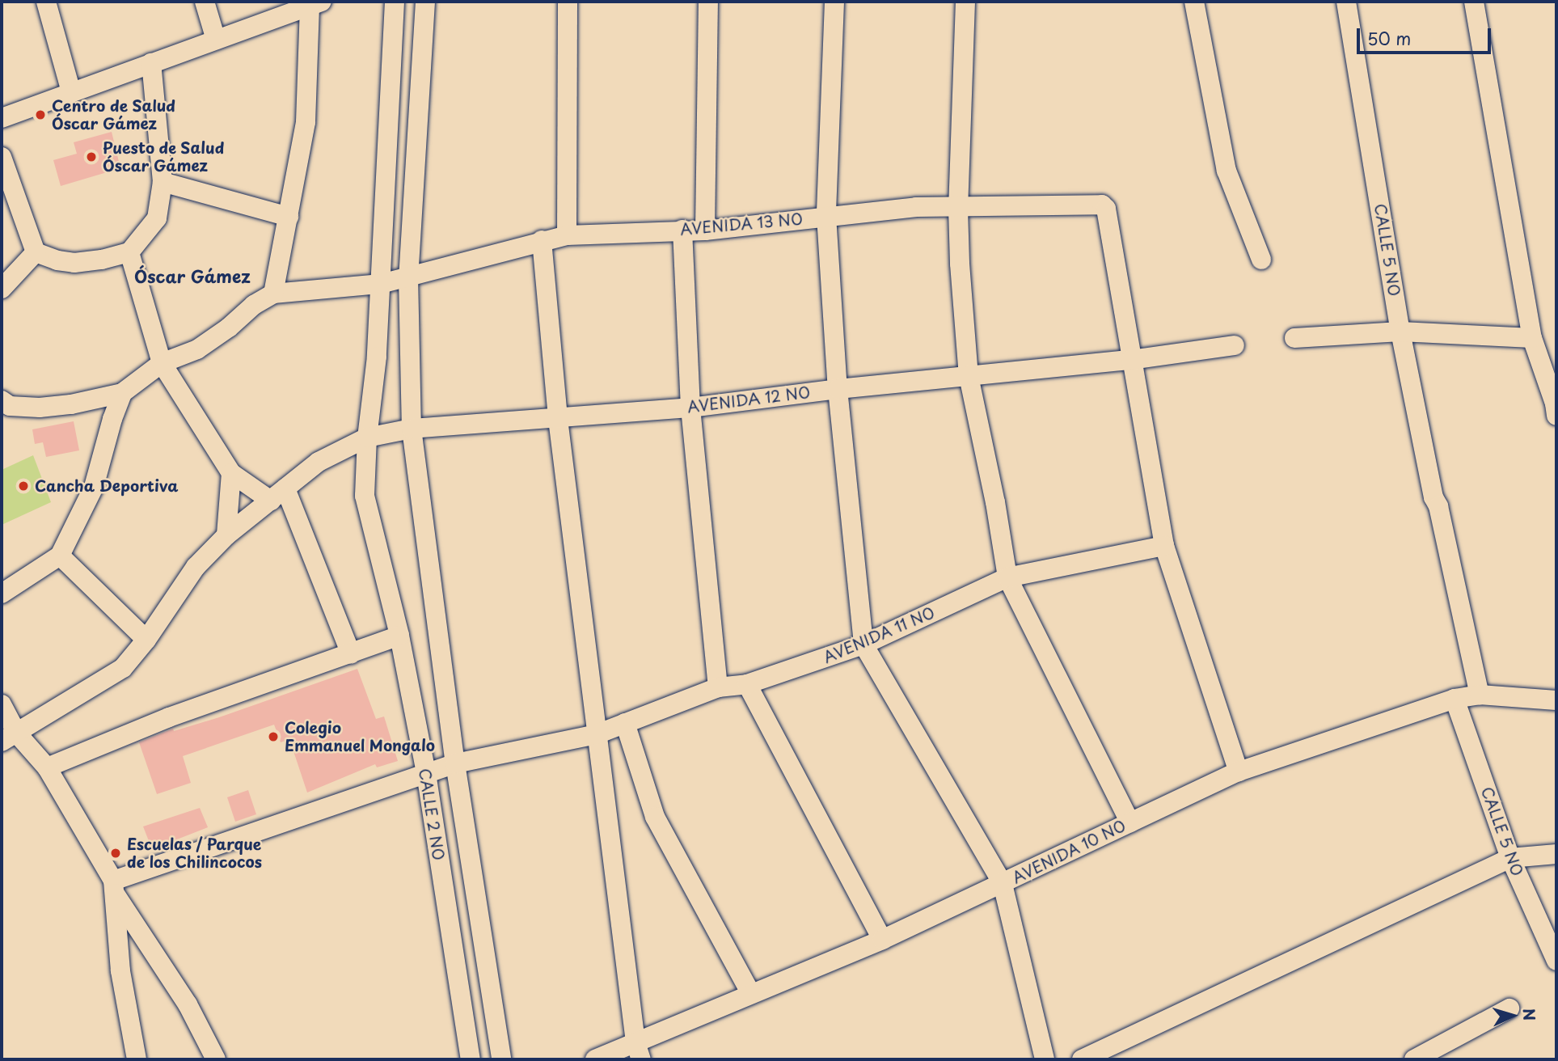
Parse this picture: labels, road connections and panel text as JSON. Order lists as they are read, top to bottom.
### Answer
{
  "streets": {
    "street": [
      "AVENIDA 13 NO",
      "CALLE 5 NO",
      "AVENIDA 12 NO",
      "AVENIDA 11 NO",
      "CALLE 2 NO",
      "AVENIDA 10 NO"
    ]
  },
  "crossings": [
    ["AVENIDA 13 NO", "AVENIDA 12 NO"],
    ["AVENIDA 13 NO", "CALLE 2 NO"],
    ["CALLE 5 NO", "AVENIDA 10 NO"],
    ["AVENIDA 12 NO", "CALLE 2 NO"],
    ["AVENIDA 11 NO", "CALLE 2 NO"]
  ],
  "districts": ["Óscar Gámez"],
  "places": [
    "Centro de Salud Óscar Gámez",
    "Puesto de Salud Óscar Gámez",
    "Cancha Deportiva",
    "Colegio Emmanuel Mongalo",
    "Escuelas / Parque de los Chilincocos"
  ],
  "scale_bar": "50 m",
  "north": "right"
}
